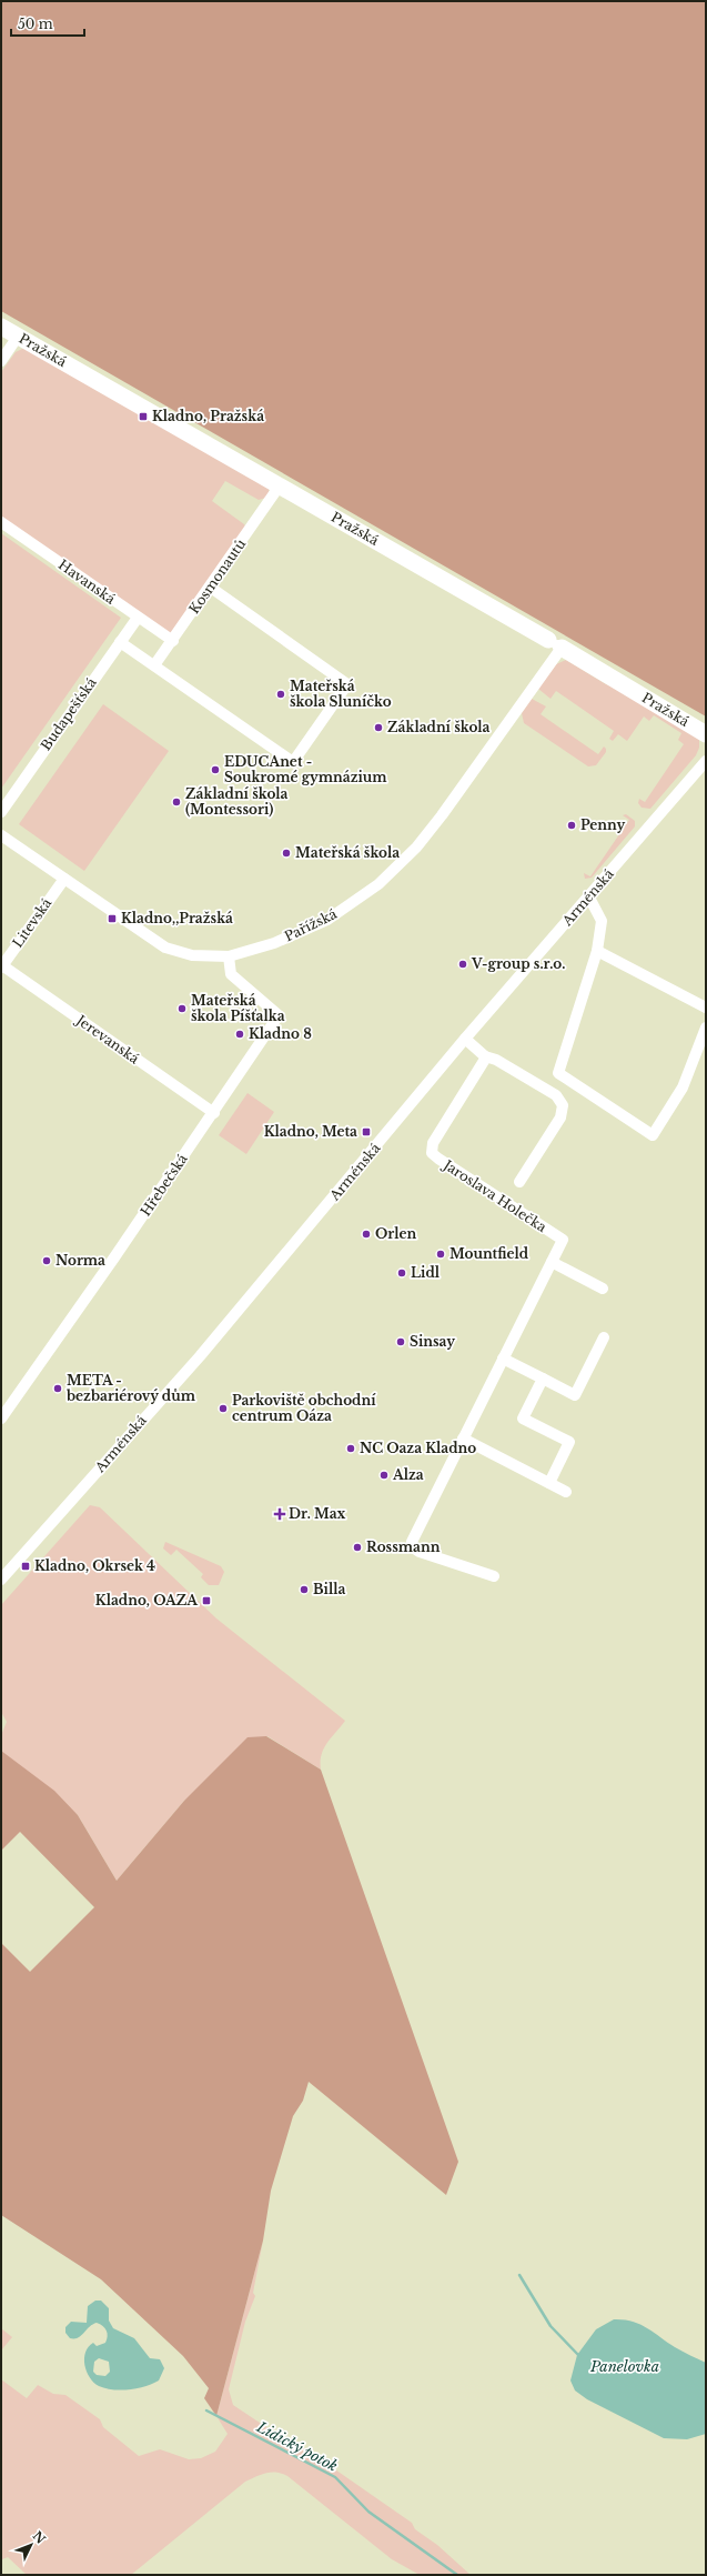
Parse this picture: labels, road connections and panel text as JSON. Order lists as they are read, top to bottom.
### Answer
{
  "streets": {
    "street": [
      "Pražská",
      "Kosmonautů",
      "Havanská",
      "Budapešťská",
      "Arménská",
      "Litevská",
      "Pařížská",
      "Jerevanská",
      "Hřebečská",
      "Jaroslava Holečka"
    ]
  },
  "crossings": [
    ["Pražská", "Kosmonautů"],
    ["Pražská", "Pařížská"],
    ["Kosmonautů", "Havanská"],
    ["Havanská", "Budapešťská"],
    ["Arménská", "Jaroslava Holečka"],
    ["Litevská", "Pařížská"],
    ["Litevská", "Jerevanská"],
    ["Pařížská", "Hřebečská"],
    ["Jerevanská", "Hřebečská"]
  ],
  "water": ["Panelovka", "Lidický potok"],
  "places": {
    "transit": [
      "Kladno, Pražská",
      "Kladno,,Pražská",
      "Kladno, Meta",
      "Kladno, Okrsek 4",
      "Kladno, OAZA"
    ],
    "other": [
      "Mateřská škola Sluníčko",
      "Základní škola",
      "EDUCAnet - Soukromé gymnázium",
      "Základní škola (Montessori)",
      "Penny",
      "Mateřská škola",
      "V-group s.r.o.",
      "Mateřská škola Píšťalka",
      "Kladno 8",
      "Orlen",
      "Mountfield",
      "Norma",
      "Lidl",
      "Sinsay",
      "META - bezbariérový dům",
      "Parkoviště obchodní centrum Oáza",
      "NC Oaza Kladno",
      "Alza",
      "Rossmann",
      "Billa"
    ],
    "health": ["Dr. Max"]
  },
  "scale_bar": "50 m",
  "north": "top right"
}
